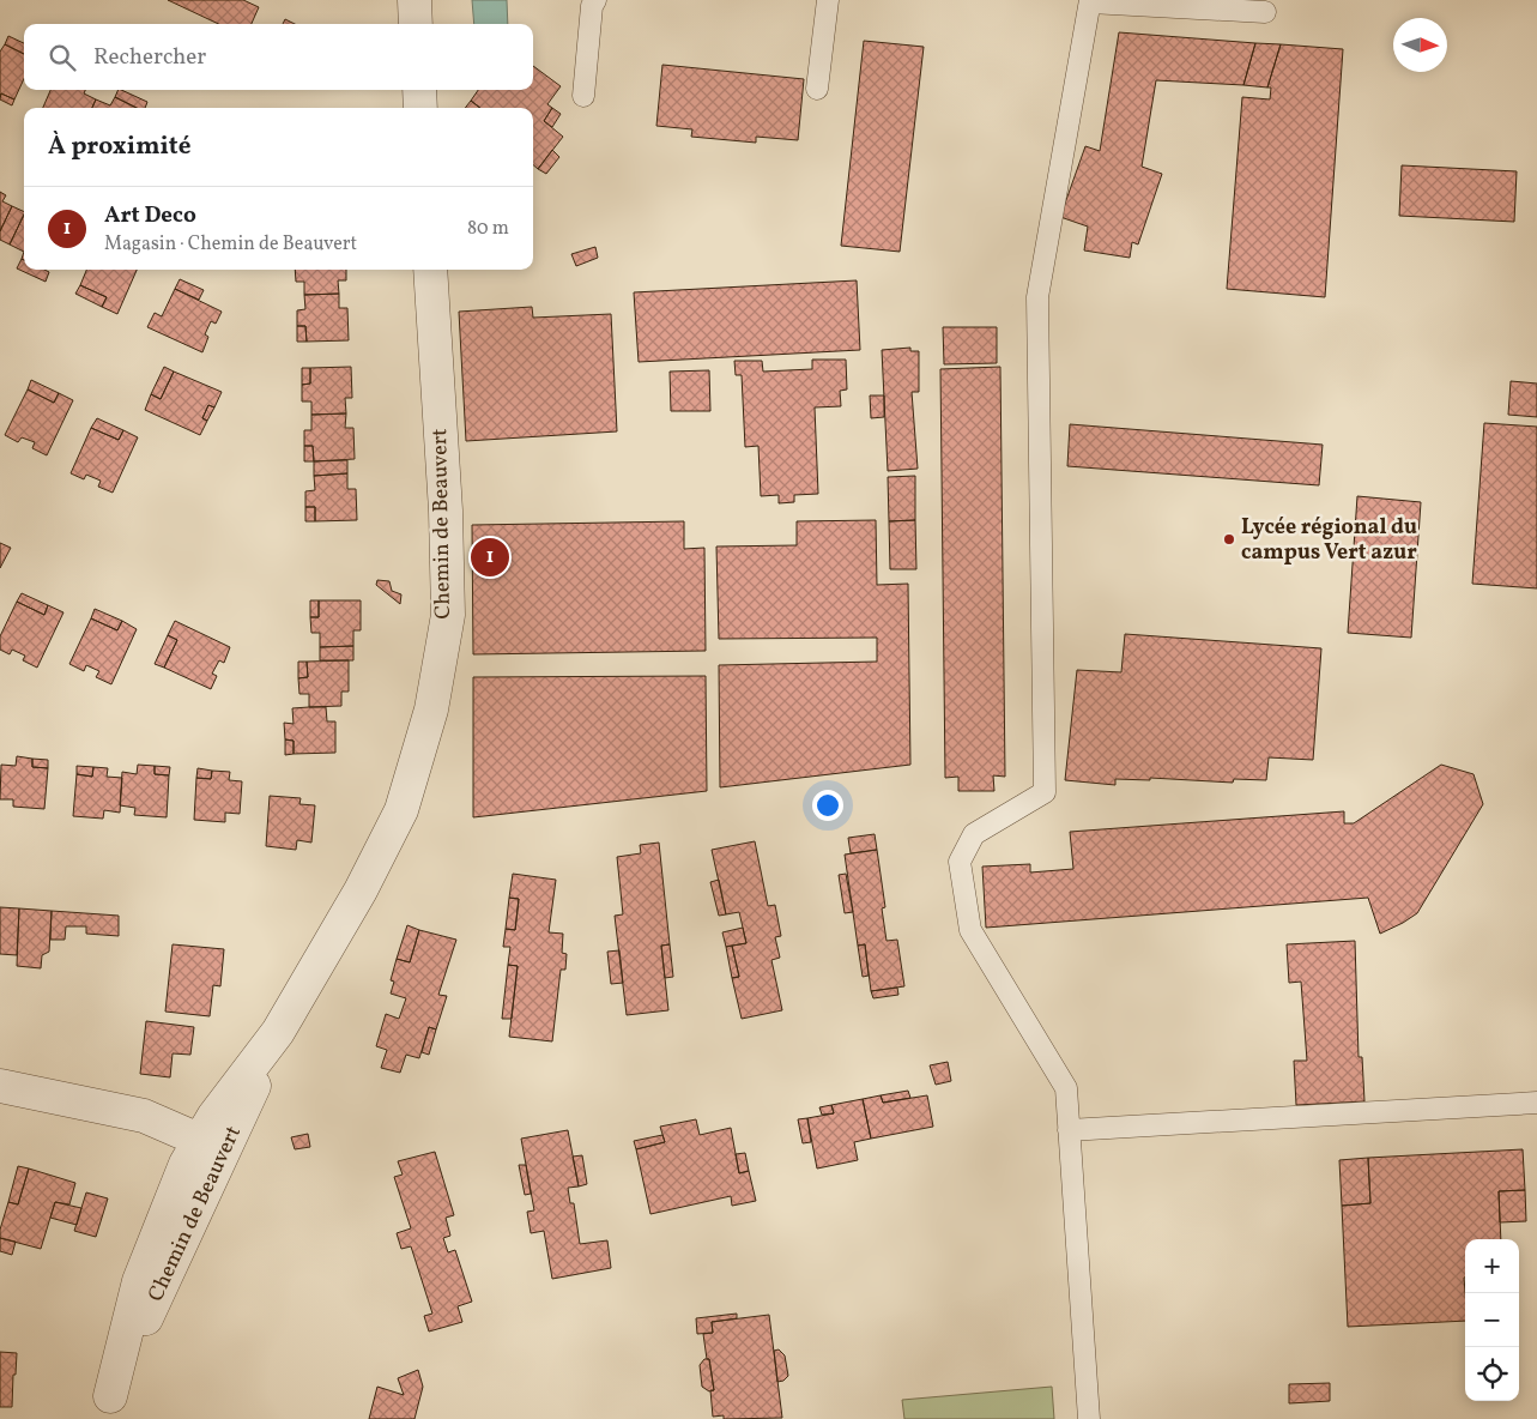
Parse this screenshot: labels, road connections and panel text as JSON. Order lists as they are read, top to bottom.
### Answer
{
  "streets": {
    "street": ["Chemin de Beauvert"]
  },
  "places": ["Lycée régional du campus Vert azur"],
  "north": "right",
  "page": {
    "search": "Rechercher",
    "heading": "À proximité",
    "list": [
      {
        "mark": "1",
        "name": "Art Deco",
        "note": "Magasin · Chemin de Beauvert",
        "value": "80 m"
      }
    ],
    "pins": "1",
    "map_buttons": ["+", "−"]
  }
}
